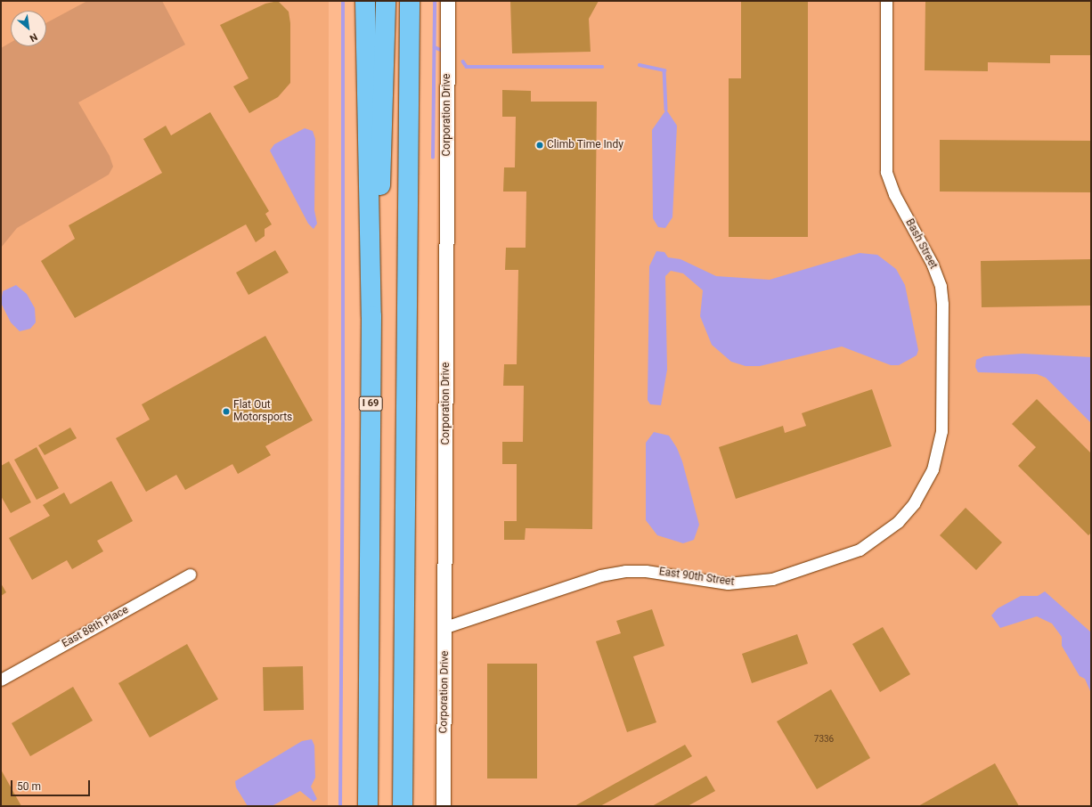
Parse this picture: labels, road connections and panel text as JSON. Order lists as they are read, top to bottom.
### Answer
{
  "streets": {
    "highway": ["I 69"],
    "street": [
      "Corporation Drive",
      "Bash Street",
      "East 90th Street",
      "East 88th Place"
    ]
  },
  "crossings": [
    ["Corporation Drive", "East 90th Street"],
    ["Bash Street", "East 90th Street"]
  ],
  "places": ["Climb Time Indy", "Flat Out Motorsports"],
  "house_numbers": ["7336"],
  "scale_bar": "50 m",
  "north": "bottom right"
}
